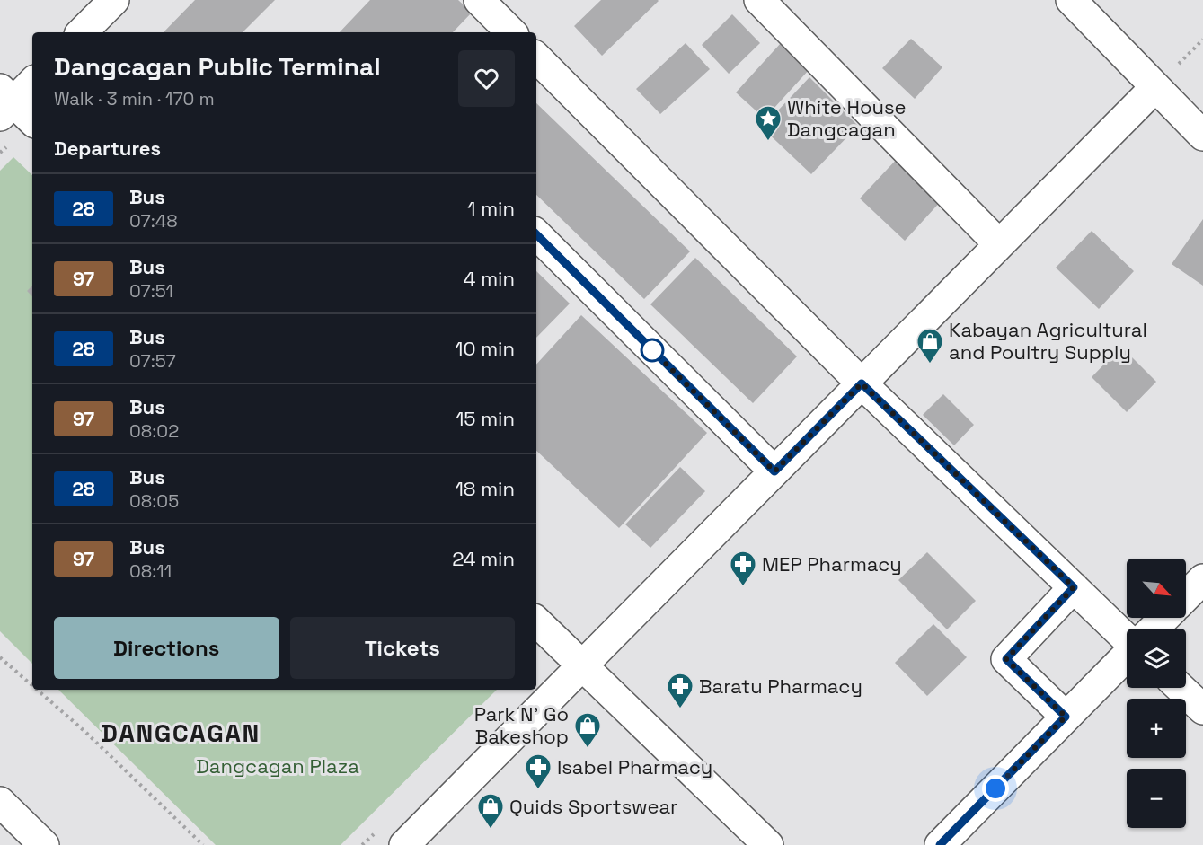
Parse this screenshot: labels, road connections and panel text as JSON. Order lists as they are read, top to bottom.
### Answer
{
  "districts": ["DANGCAGAN"],
  "parks": ["Dangcagan Plaza"],
  "places": {
    "place": ["White House Dangcagan"],
    "shop": ["Kabayan Agricultural and Poultry Supply", "Park N' Go Bakeshop", "Quids Sportswear"],
    "pharmacy": ["MEP Pharmacy", "Baratu Pharmacy", "Isabel Pharmacy"]
  },
  "lines": ["bus line 28"],
  "north": "bottom right",
  "page": {
    "heading": [
      ["Dangcagan Public Terminal", "Walk · 3 min · 170 m"],
      "Departures"
    ],
    "list": [
      {
        "mark": "28",
        "name": "Bus",
        "note": "07:48",
        "value": "1 min"
      },
      {
        "mark": "97",
        "name": "Bus",
        "note": "07:51",
        "value": "4 min"
      },
      {
        "mark": "28",
        "name": "Bus",
        "note": "07:57",
        "value": "10 min"
      },
      {
        "mark": "97",
        "name": "Bus",
        "note": "08:02",
        "value": "15 min"
      },
      {
        "mark": "28",
        "name": "Bus",
        "note": "08:05",
        "value": "18 min"
      },
      {
        "mark": "97",
        "name": "Bus",
        "note": "08:11",
        "value": "24 min"
      }
    ],
    "map_buttons": ["+", "−"],
    "buttons": ["Directions", "Tickets"]
  }
}
